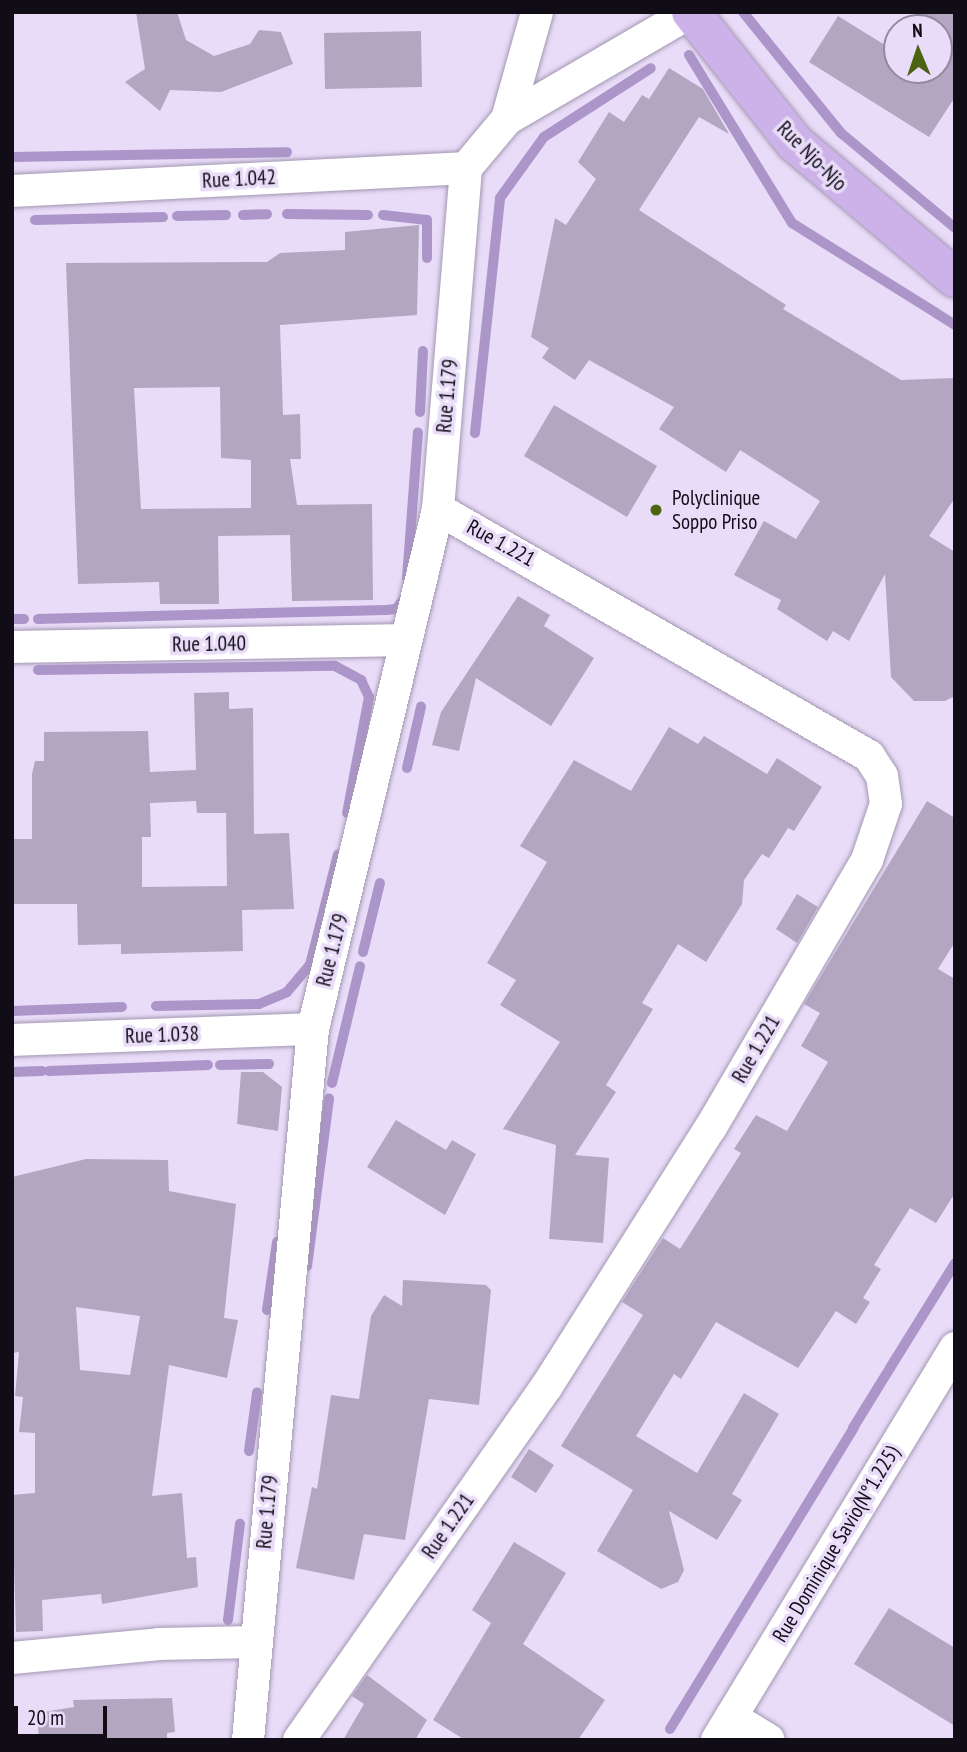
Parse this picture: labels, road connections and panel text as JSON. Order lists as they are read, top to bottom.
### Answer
{
  "streets": {
    "main road": ["Rue Njo-Njo"],
    "street": [
      "Rue 1.042",
      "Rue 1.179",
      "Rue 1.221",
      "Rue 1.040",
      "Rue 1.038",
      "Rue Dominique Savio(N°1.225)"
    ]
  },
  "crossings": [
    ["Rue 1.042", "Rue 1.179"],
    ["Rue 1.179", "Rue 1.221"],
    ["Rue 1.179", "Rue 1.040"],
    ["Rue 1.179", "Rue 1.038"]
  ],
  "places": ["Polyclinique Soppo Priso"],
  "scale_bar": "20 m",
  "north": "top"
}
